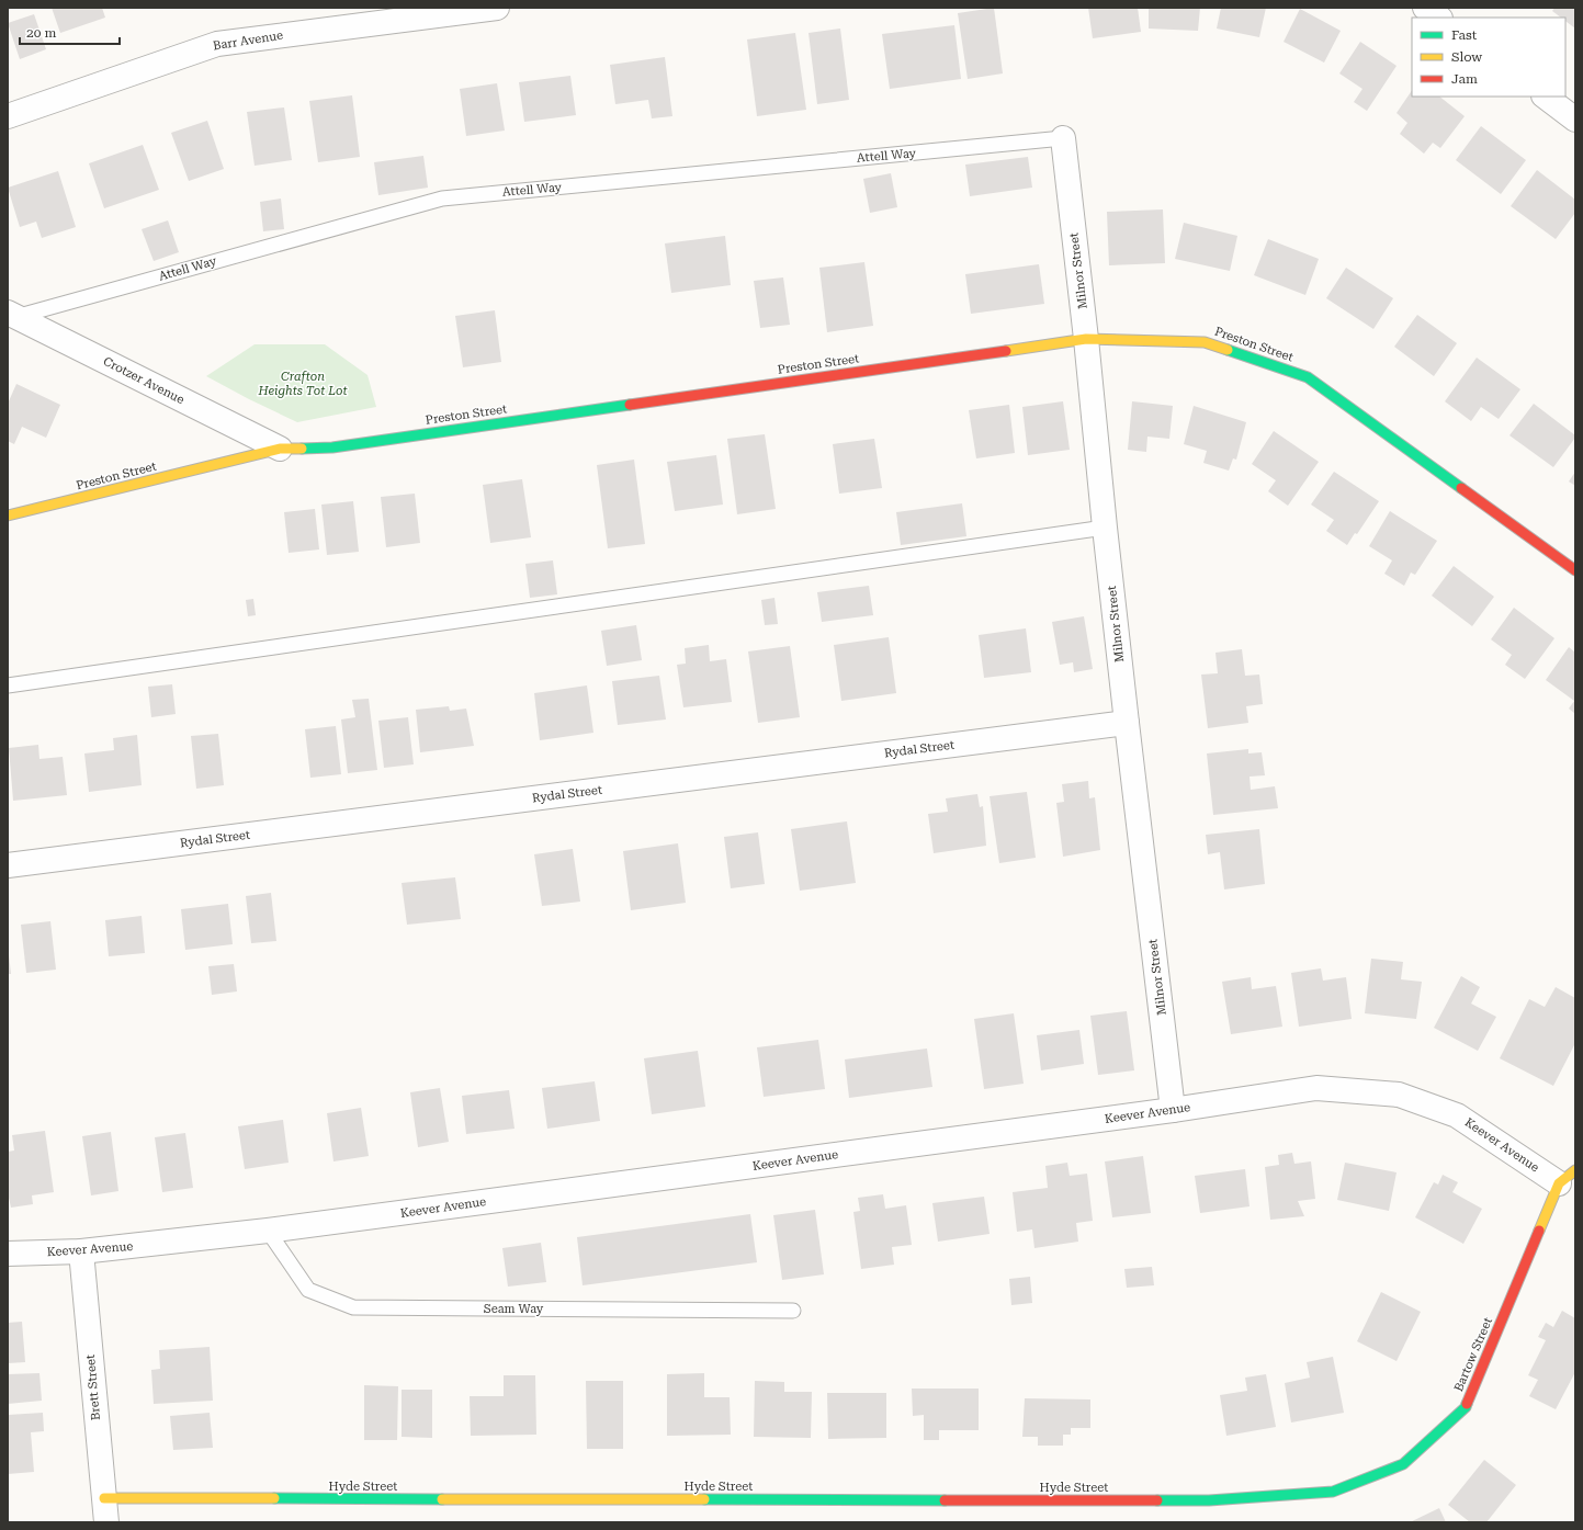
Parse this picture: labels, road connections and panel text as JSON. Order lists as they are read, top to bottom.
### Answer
{
  "streets": {
    "street": [
      "Barr Avenue",
      "Milnor Street",
      "Preston Street",
      "Crotzer Avenue",
      "Rydal Street",
      "Keever Avenue",
      "Bartow Street",
      "Brett Street",
      "Hyde Street"
    ],
    "lane": ["Attell Way", "Seam Way"]
  },
  "crossings": [
    ["Attell Way", "Milnor Street"],
    ["Attell Way", "Crotzer Avenue"],
    ["Milnor Street", "Preston Street"],
    ["Milnor Street", "Rydal Street"],
    ["Milnor Street", "Keever Avenue"],
    ["Preston Street", "Crotzer Avenue"],
    ["Keever Avenue", "Seam Way"],
    ["Keever Avenue", "Bartow Street"],
    ["Keever Avenue", "Brett Street"],
    ["Bartow Street", "Hyde Street"],
    ["Brett Street", "Hyde Street"]
  ],
  "parks": ["Crafton Heights Tot Lot"],
  "legend": ["Fast", "Slow", "Jam"],
  "scale_bar": "20 m"
}
